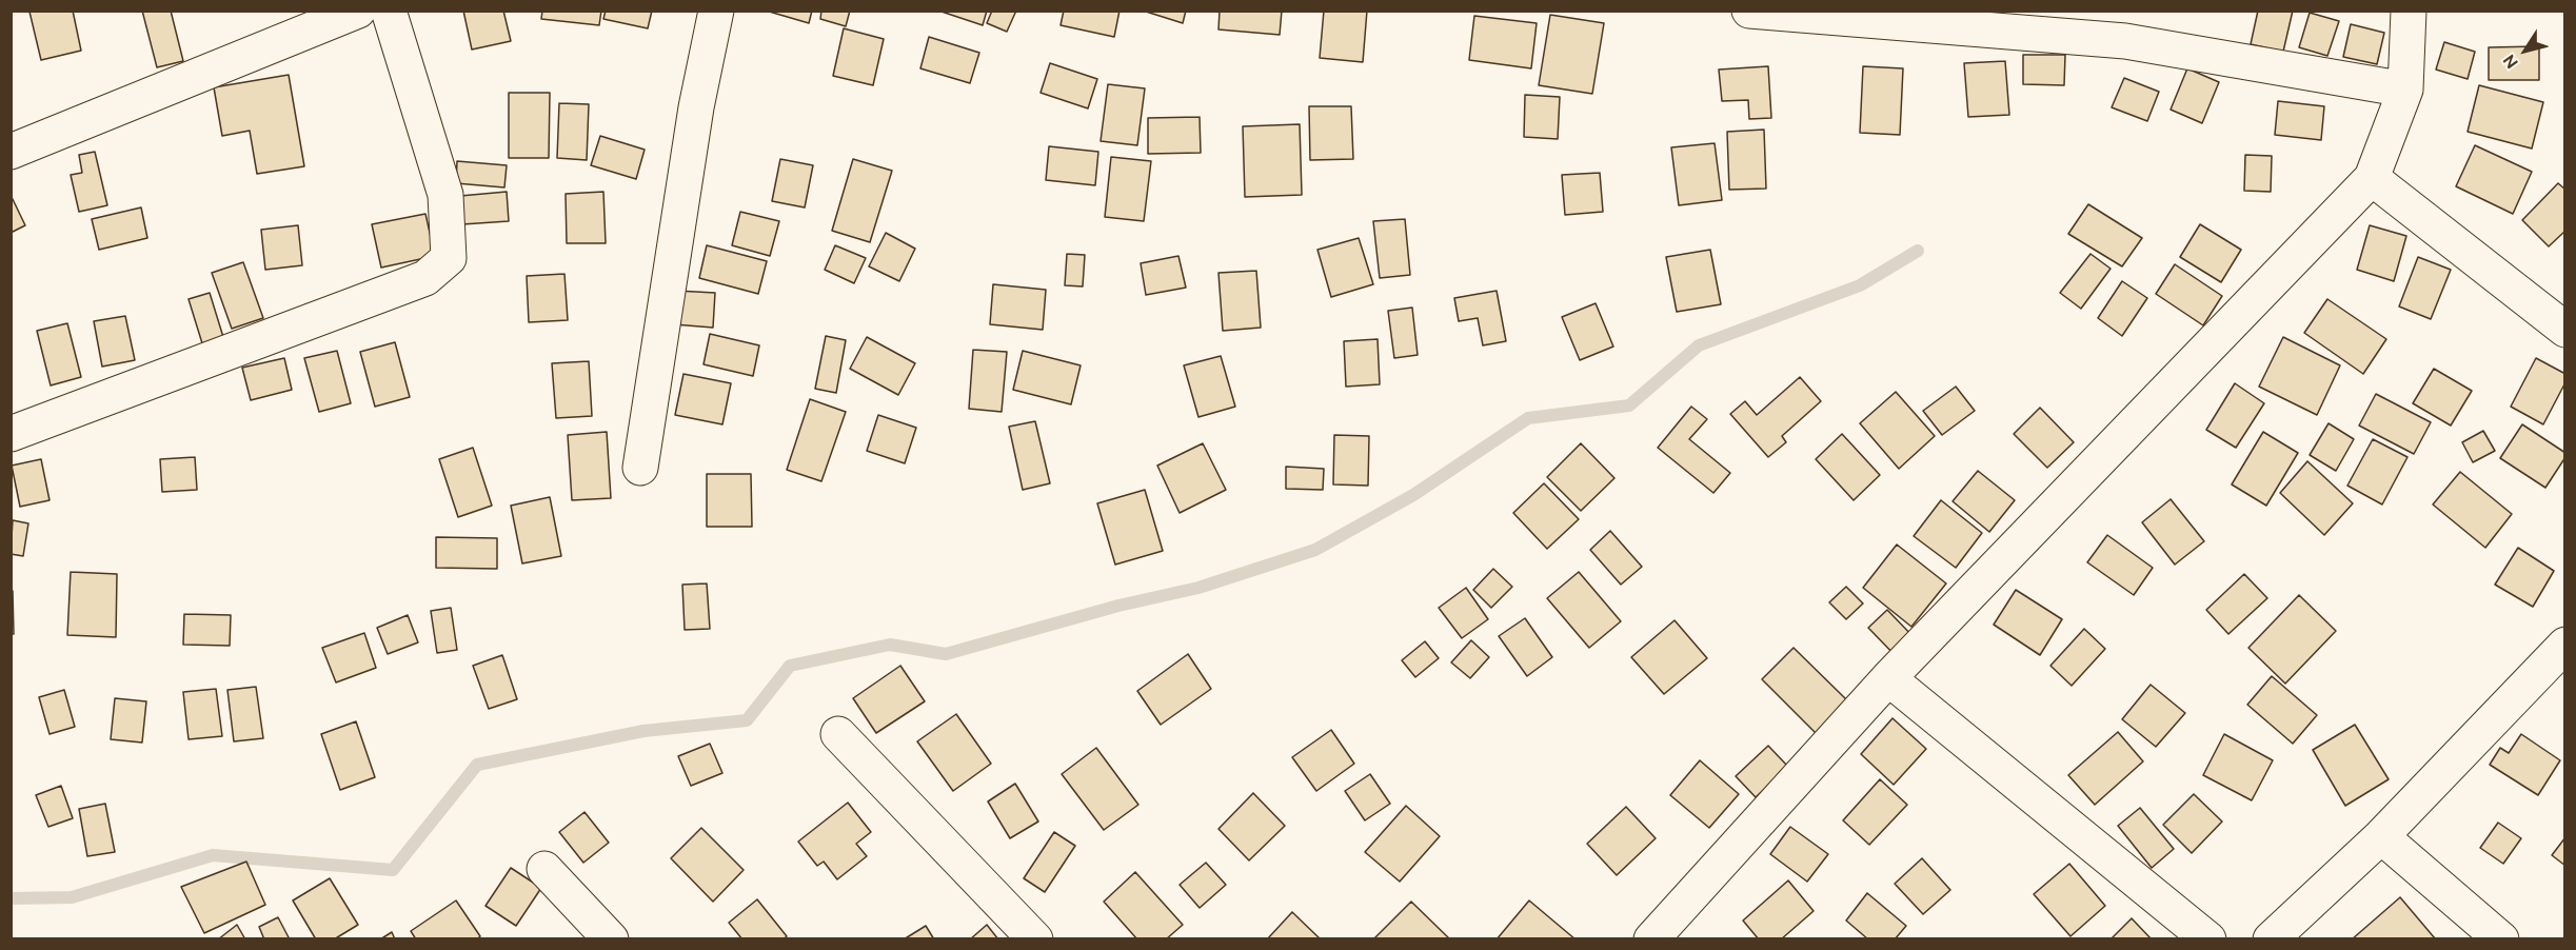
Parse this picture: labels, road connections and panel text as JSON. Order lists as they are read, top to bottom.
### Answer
{
  "north": "bottom left"
}
